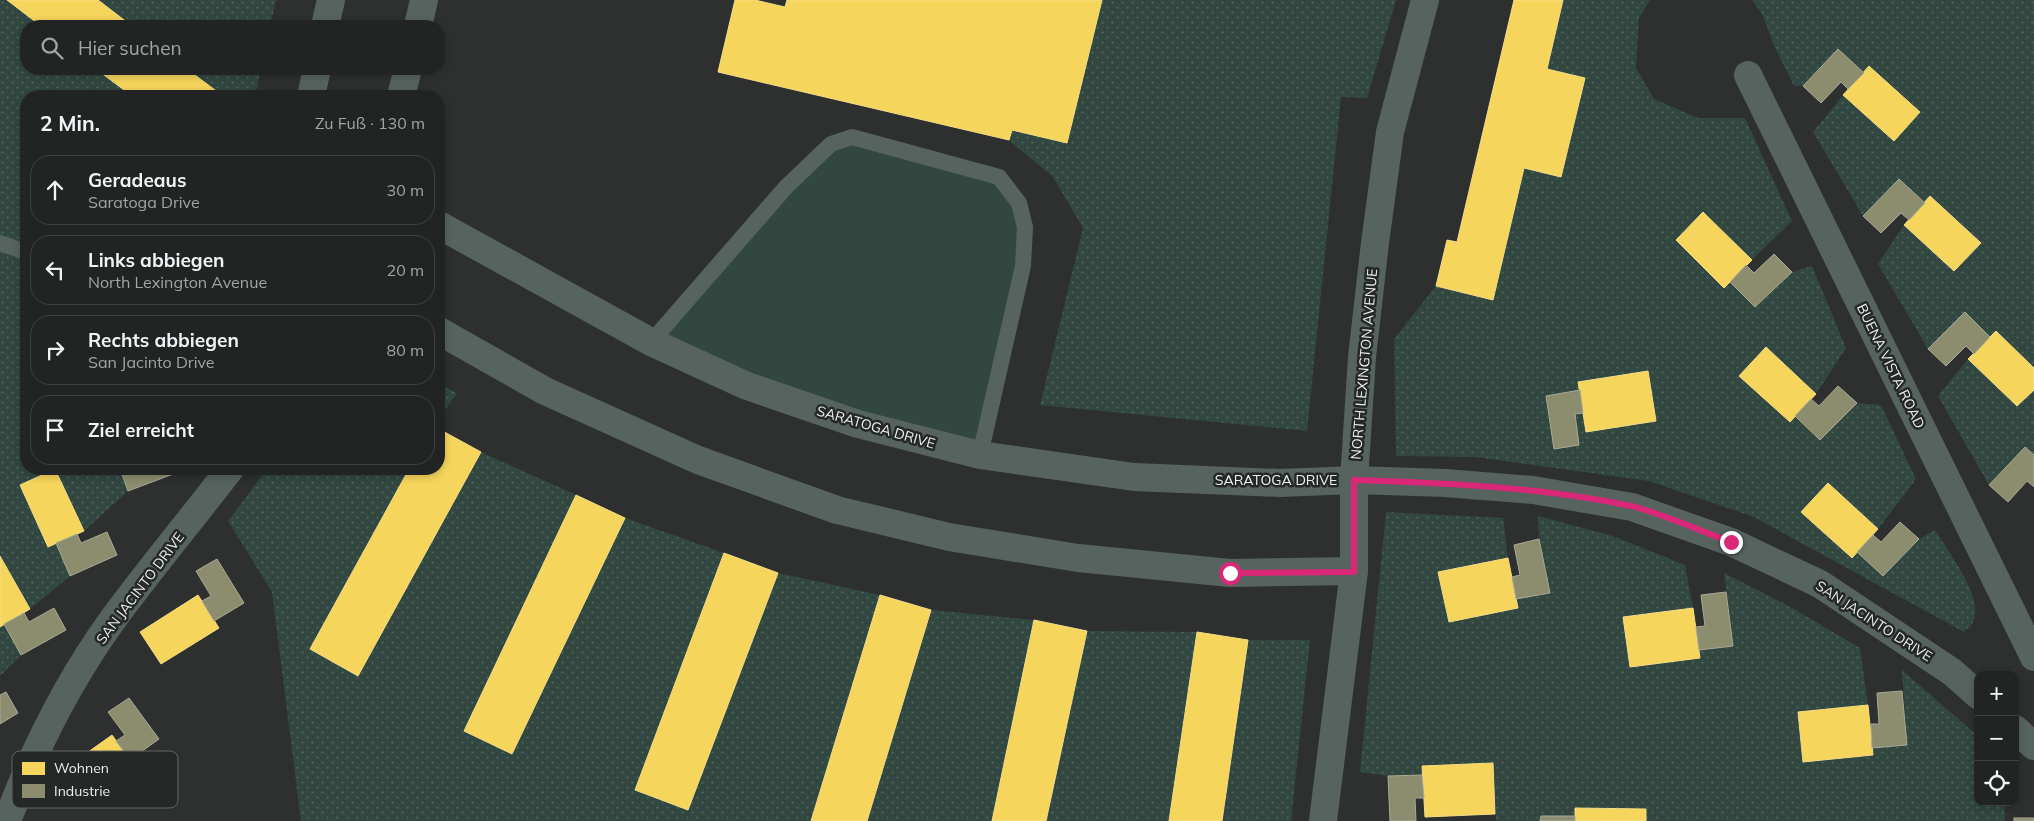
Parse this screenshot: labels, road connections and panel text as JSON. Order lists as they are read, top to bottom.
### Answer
{
  "streets": {
    "street": [
      "NORTH LEXINGTON AVENUE",
      "BUENA VISTA ROAD",
      "SARATOGA DRIVE",
      "SAN JACINTO DRIVE"
    ]
  },
  "crossings": [
    ["NORTH LEXINGTON AVENUE", "SARATOGA DRIVE"],
    ["NORTH LEXINGTON AVENUE", "SAN JACINTO DRIVE"],
    ["SARATOGA DRIVE", "SAN JACINTO DRIVE"]
  ],
  "legend": ["Wohnen", "Industrie"],
  "page": {
    "search": "Hier suchen",
    "heading": ["2 Min.", "Zu Fuß · 130 m"],
    "list": [
      ["Geradeaus", "Saratoga Drive", "30 m"],
      ["Links abbiegen", "North Lexington Avenue", "20 m"],
      ["Rechts abbiegen", "San Jacinto Drive", "80 m"],
      "Ziel erreicht"
    ],
    "map_buttons": ["+", "−"]
  }
}
